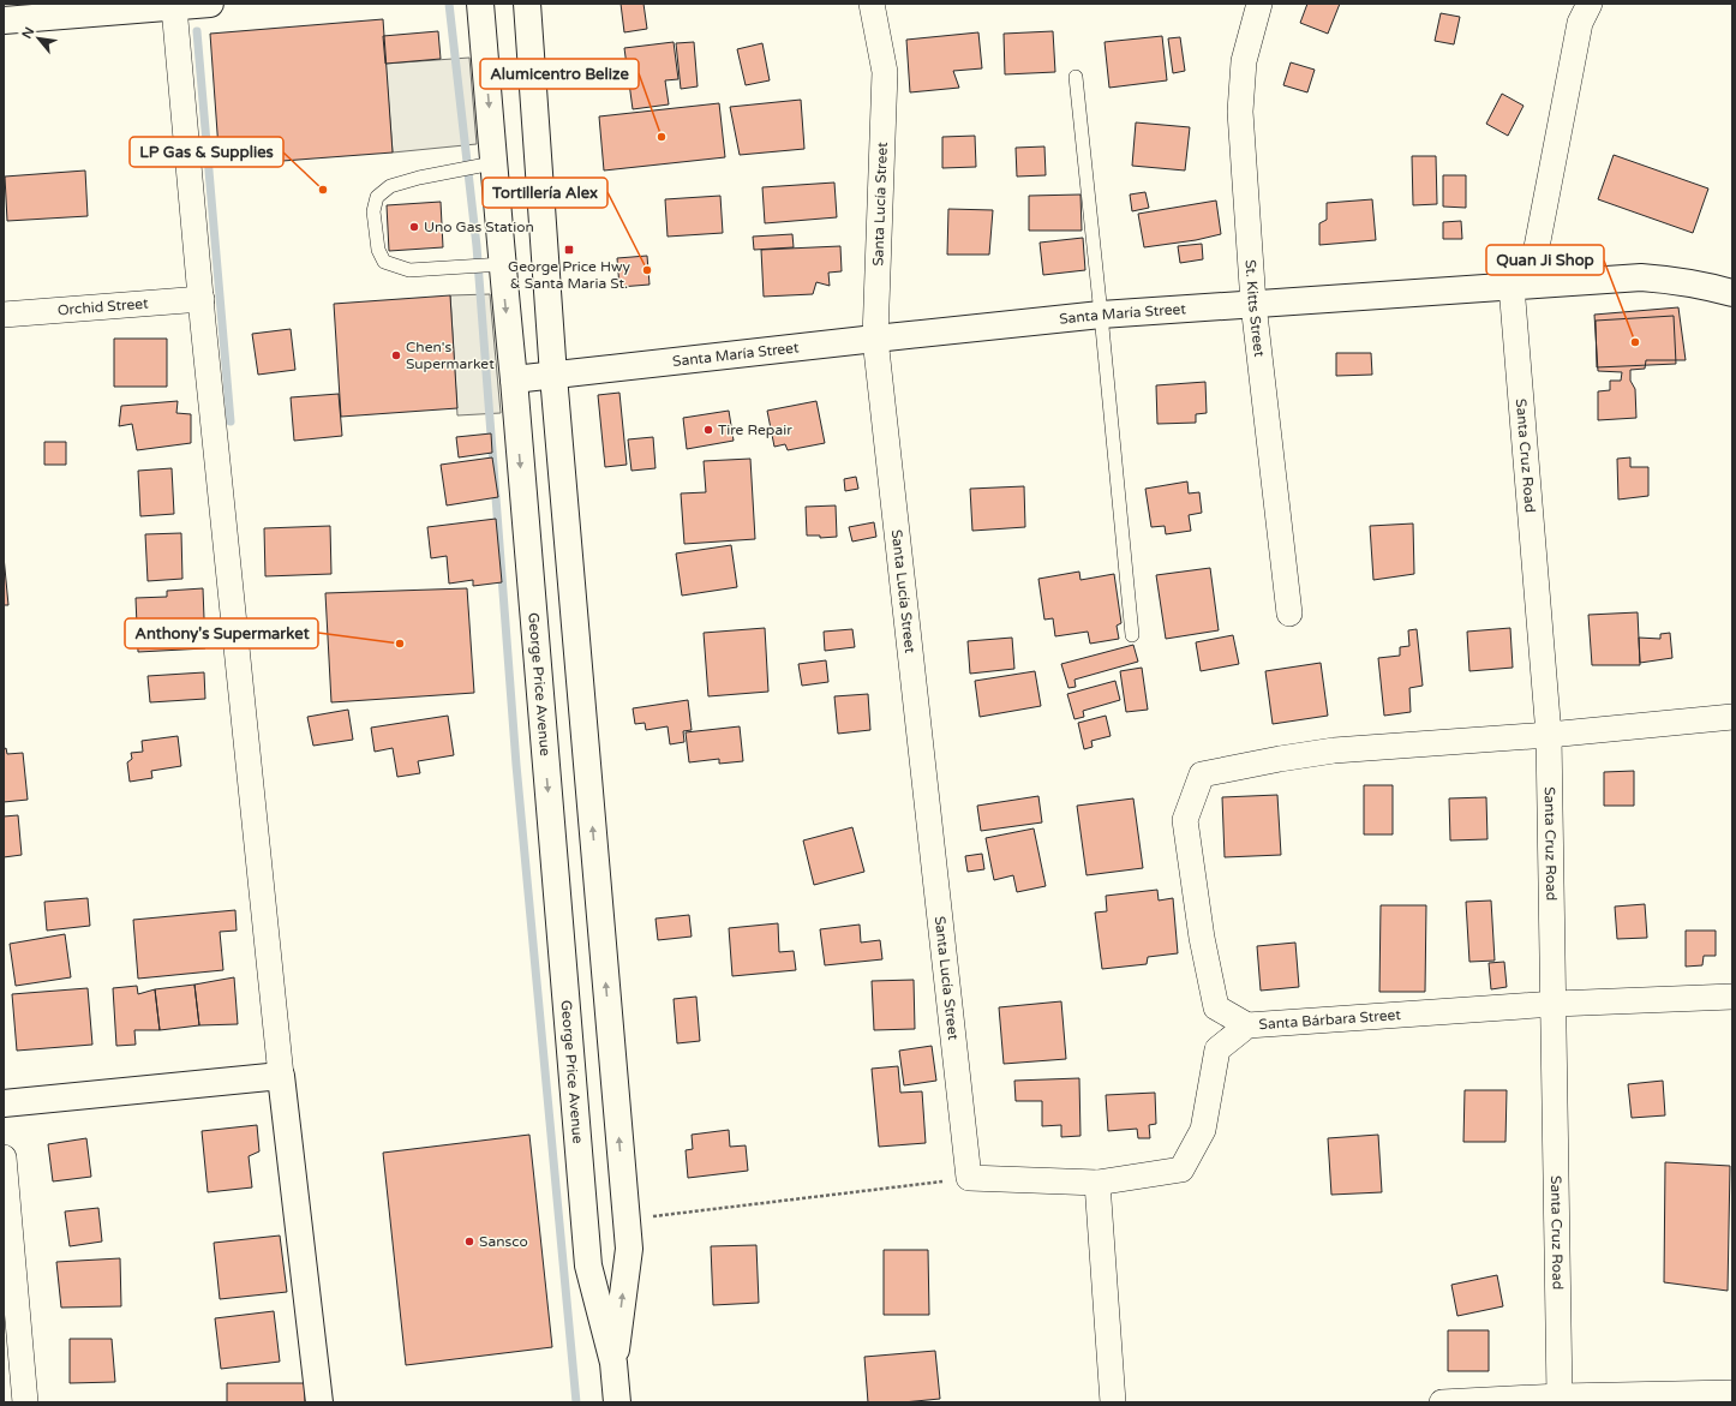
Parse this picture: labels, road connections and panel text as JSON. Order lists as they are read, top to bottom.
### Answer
{
  "streets": {
    "main road": ["Santa María Street", "George Price Avenue"],
    "street": [
      "Santa Lucía Street",
      "Orchid Street",
      "St. Kitts Street",
      "Santa Cruz Road",
      "Santa Bárbara Street"
    ]
  },
  "crossings": [
    ["Santa Lucía Street", "Santa María Street"],
    ["St. Kitts Street", "Santa María Street"],
    ["Santa María Street", "Santa Cruz Road"],
    ["Santa María Street", "George Price Avenue"],
    ["Santa Cruz Road", "Santa Bárbara Street"]
  ],
  "places": {
    "other": [
      "Alumicentro Belize",
      "LP Gas & Supplies",
      "Uno Gas Station",
      "Tortillería Alex",
      "Quan Ji Shop",
      "Chen's Supermarket",
      "Tire Repair",
      "Anthony's Supermarket",
      "Sansco"
    ],
    "transit": ["George Price Hwy & Santa Maria St."]
  },
  "north": "top left"
}
